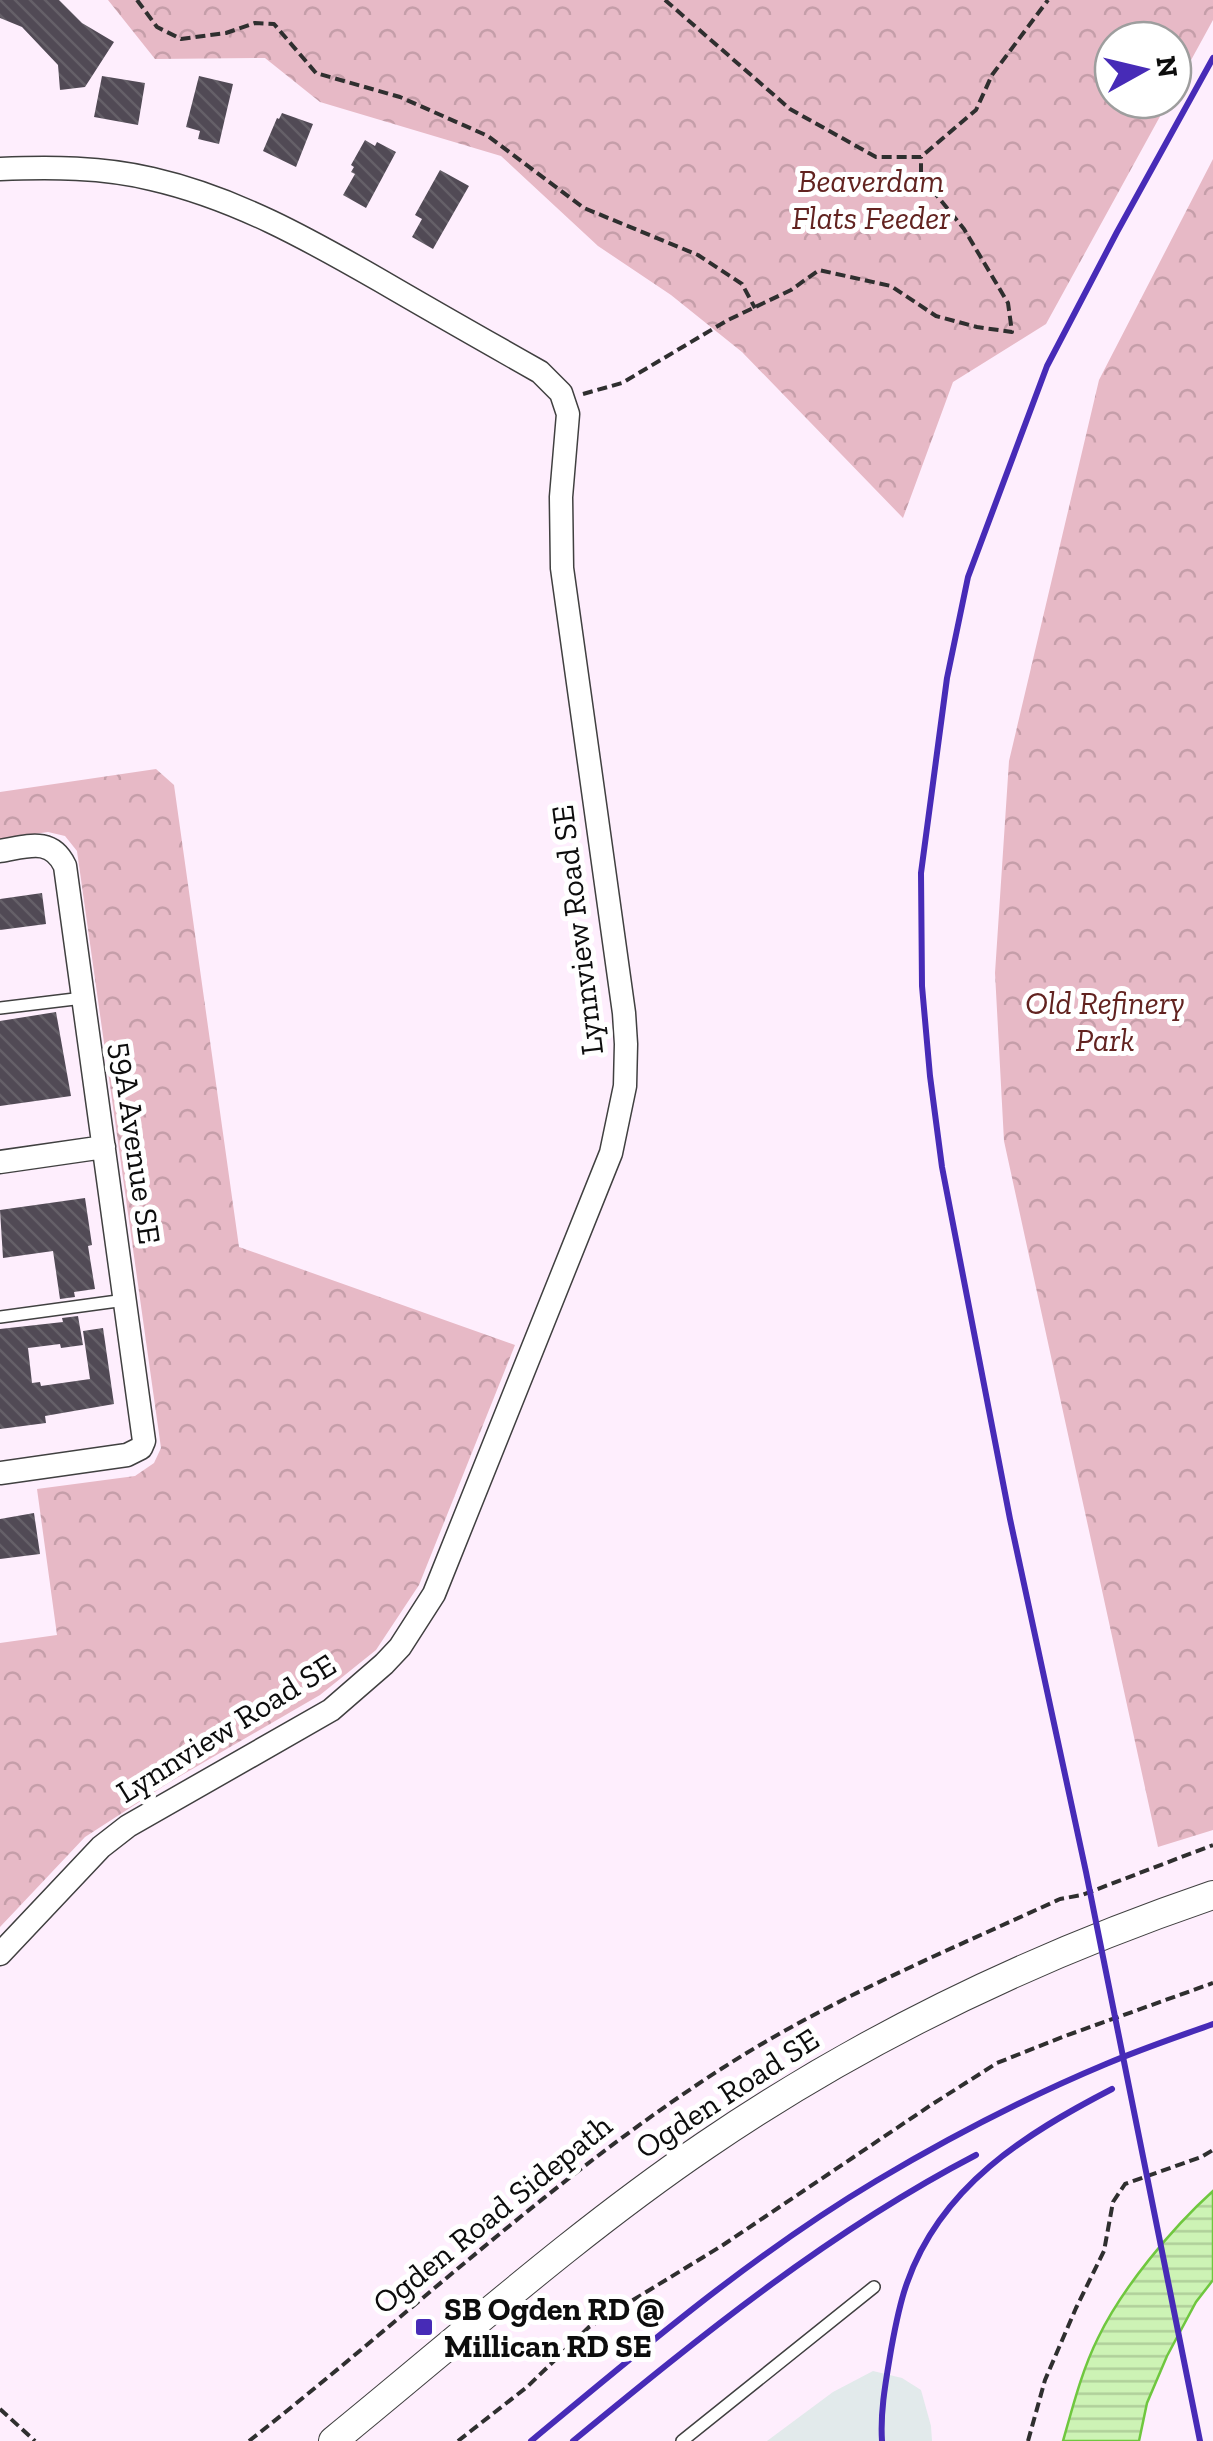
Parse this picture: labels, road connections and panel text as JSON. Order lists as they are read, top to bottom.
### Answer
{
  "streets": {
    "street": ["Lynnview Road SE", "59A Avenue SE", "Ogden Road SE"],
    "path": ["Ogden Road Sidepath"]
  },
  "parks": ["Beaverdam Flats Feeder", "Old Refinery Park"],
  "places": {
    "transit": ["SB Ogden RD @ Millican RD SE"]
  },
  "north": "right"
}
